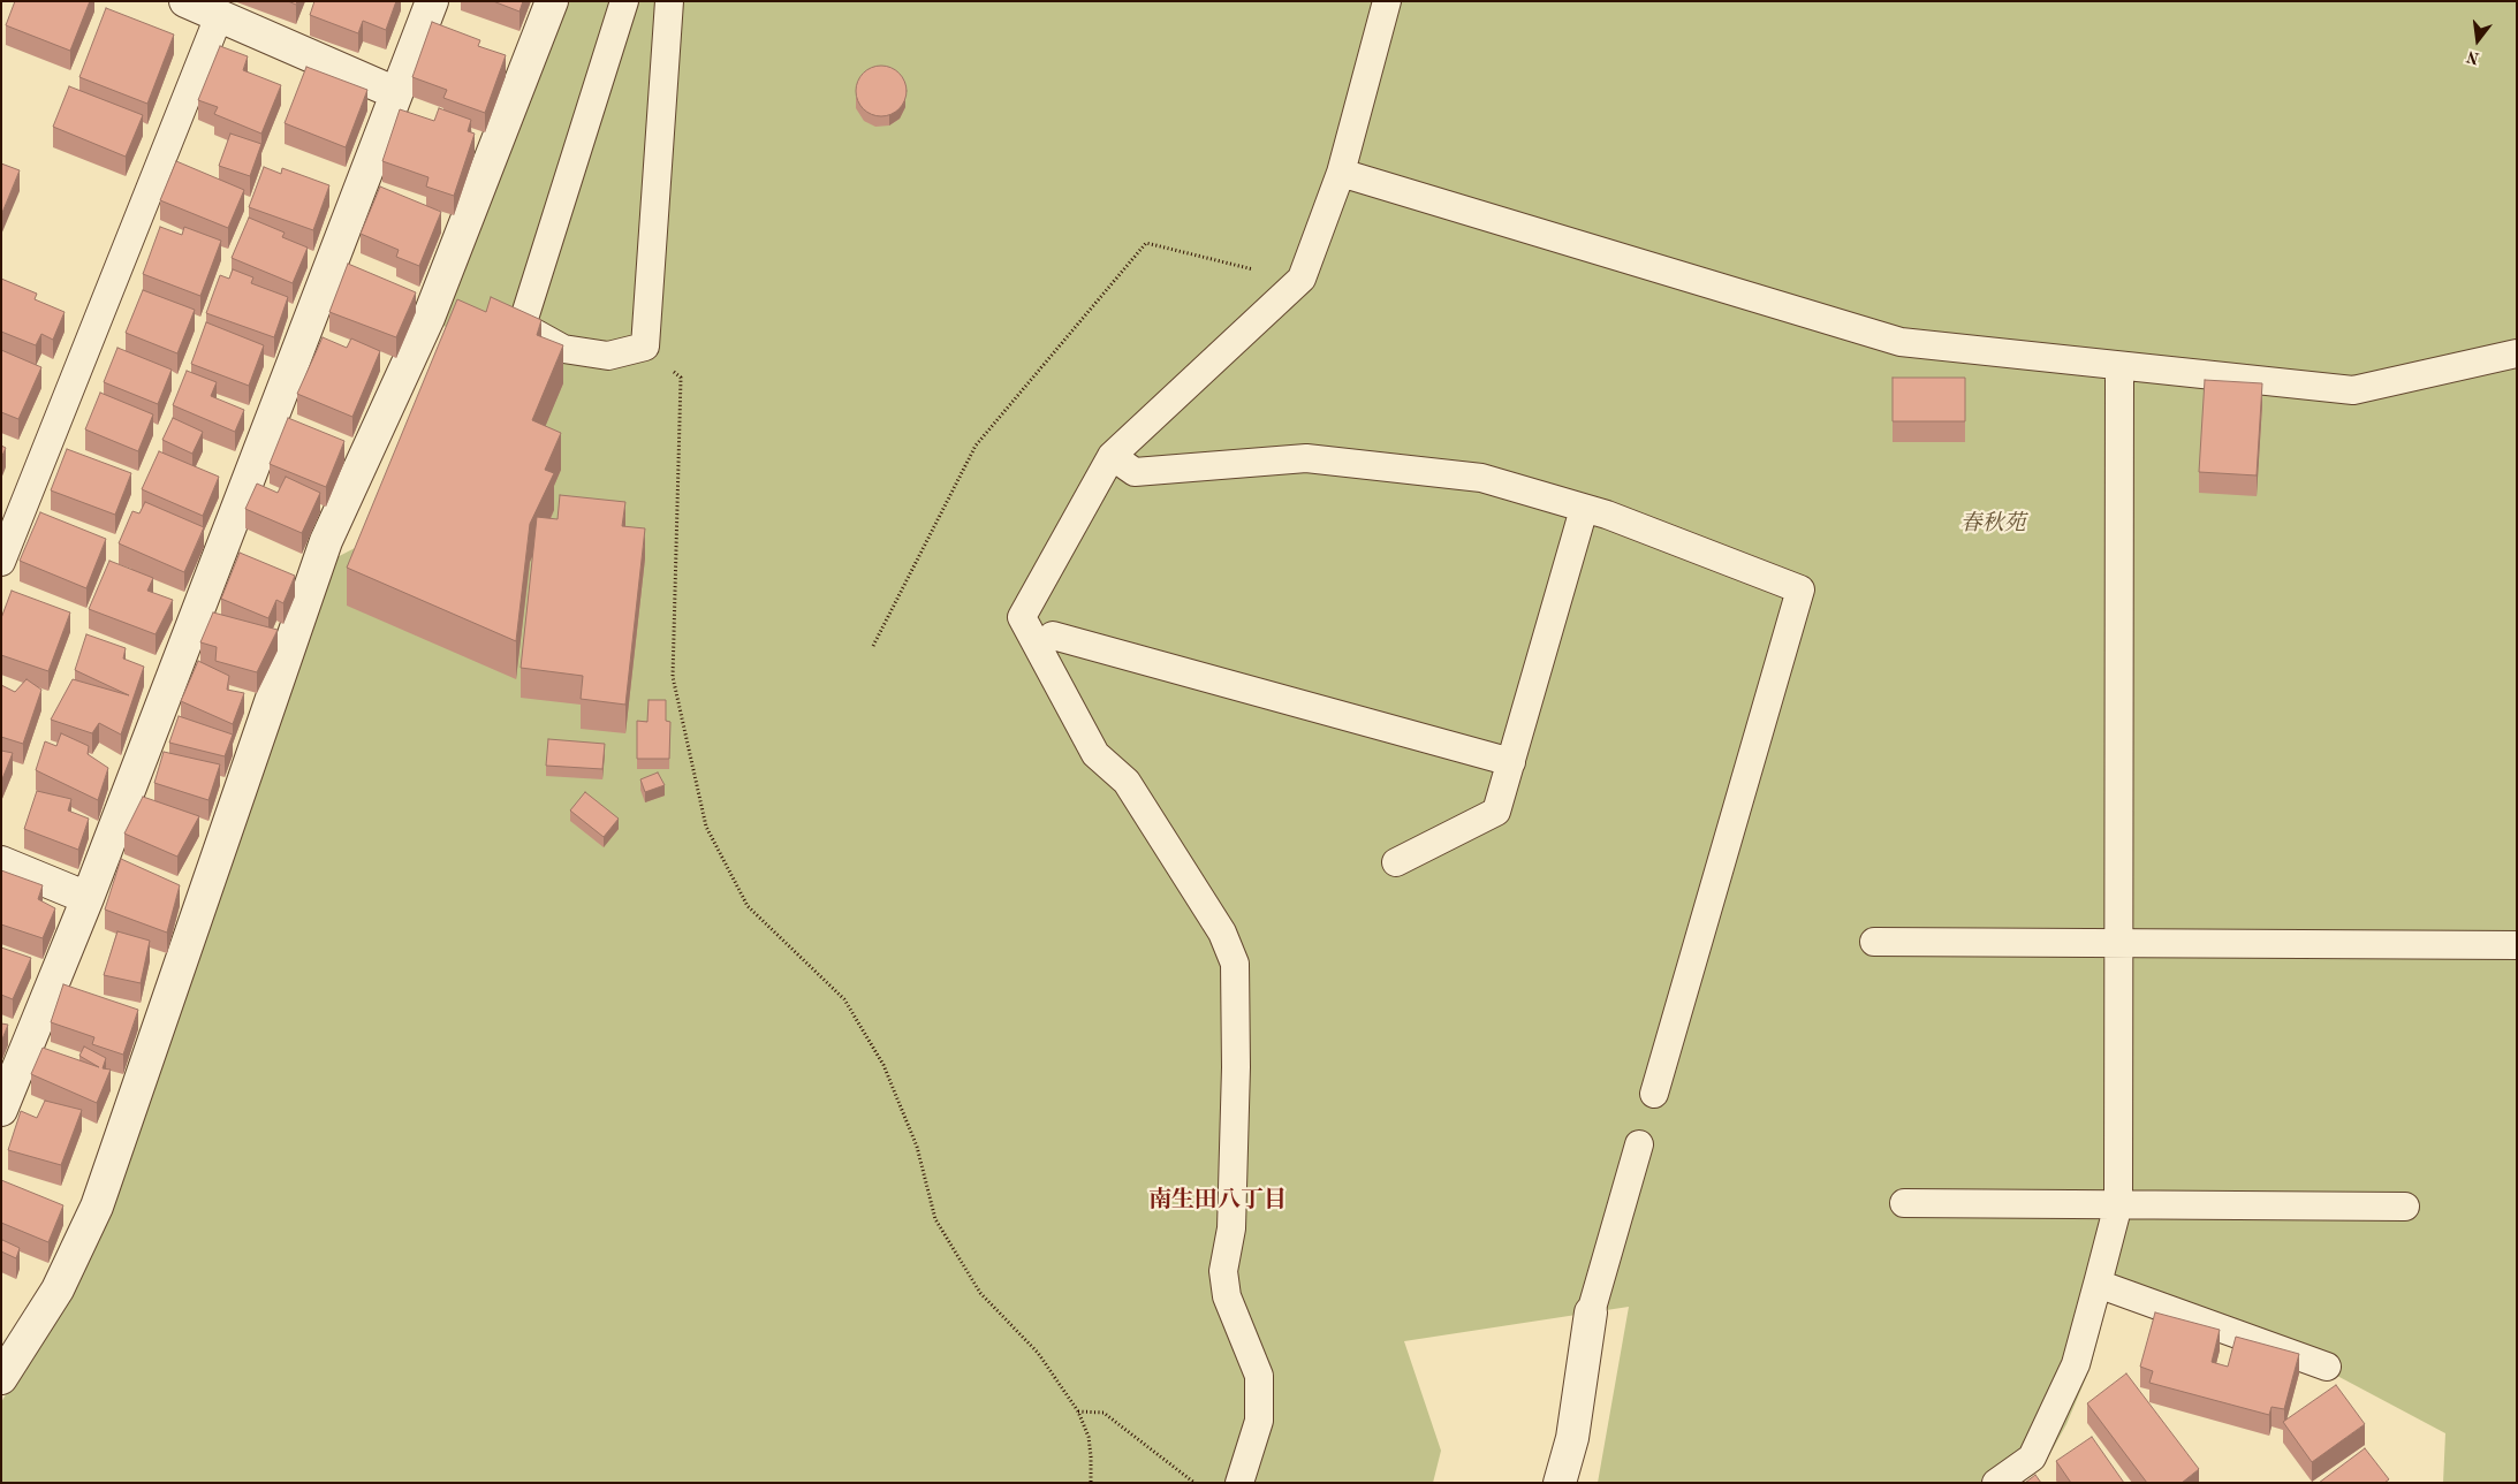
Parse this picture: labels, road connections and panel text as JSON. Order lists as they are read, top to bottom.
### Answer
{
  "districts": ["南生田八丁目"],
  "parks": ["春秋苑"],
  "north": "bottom"
}
